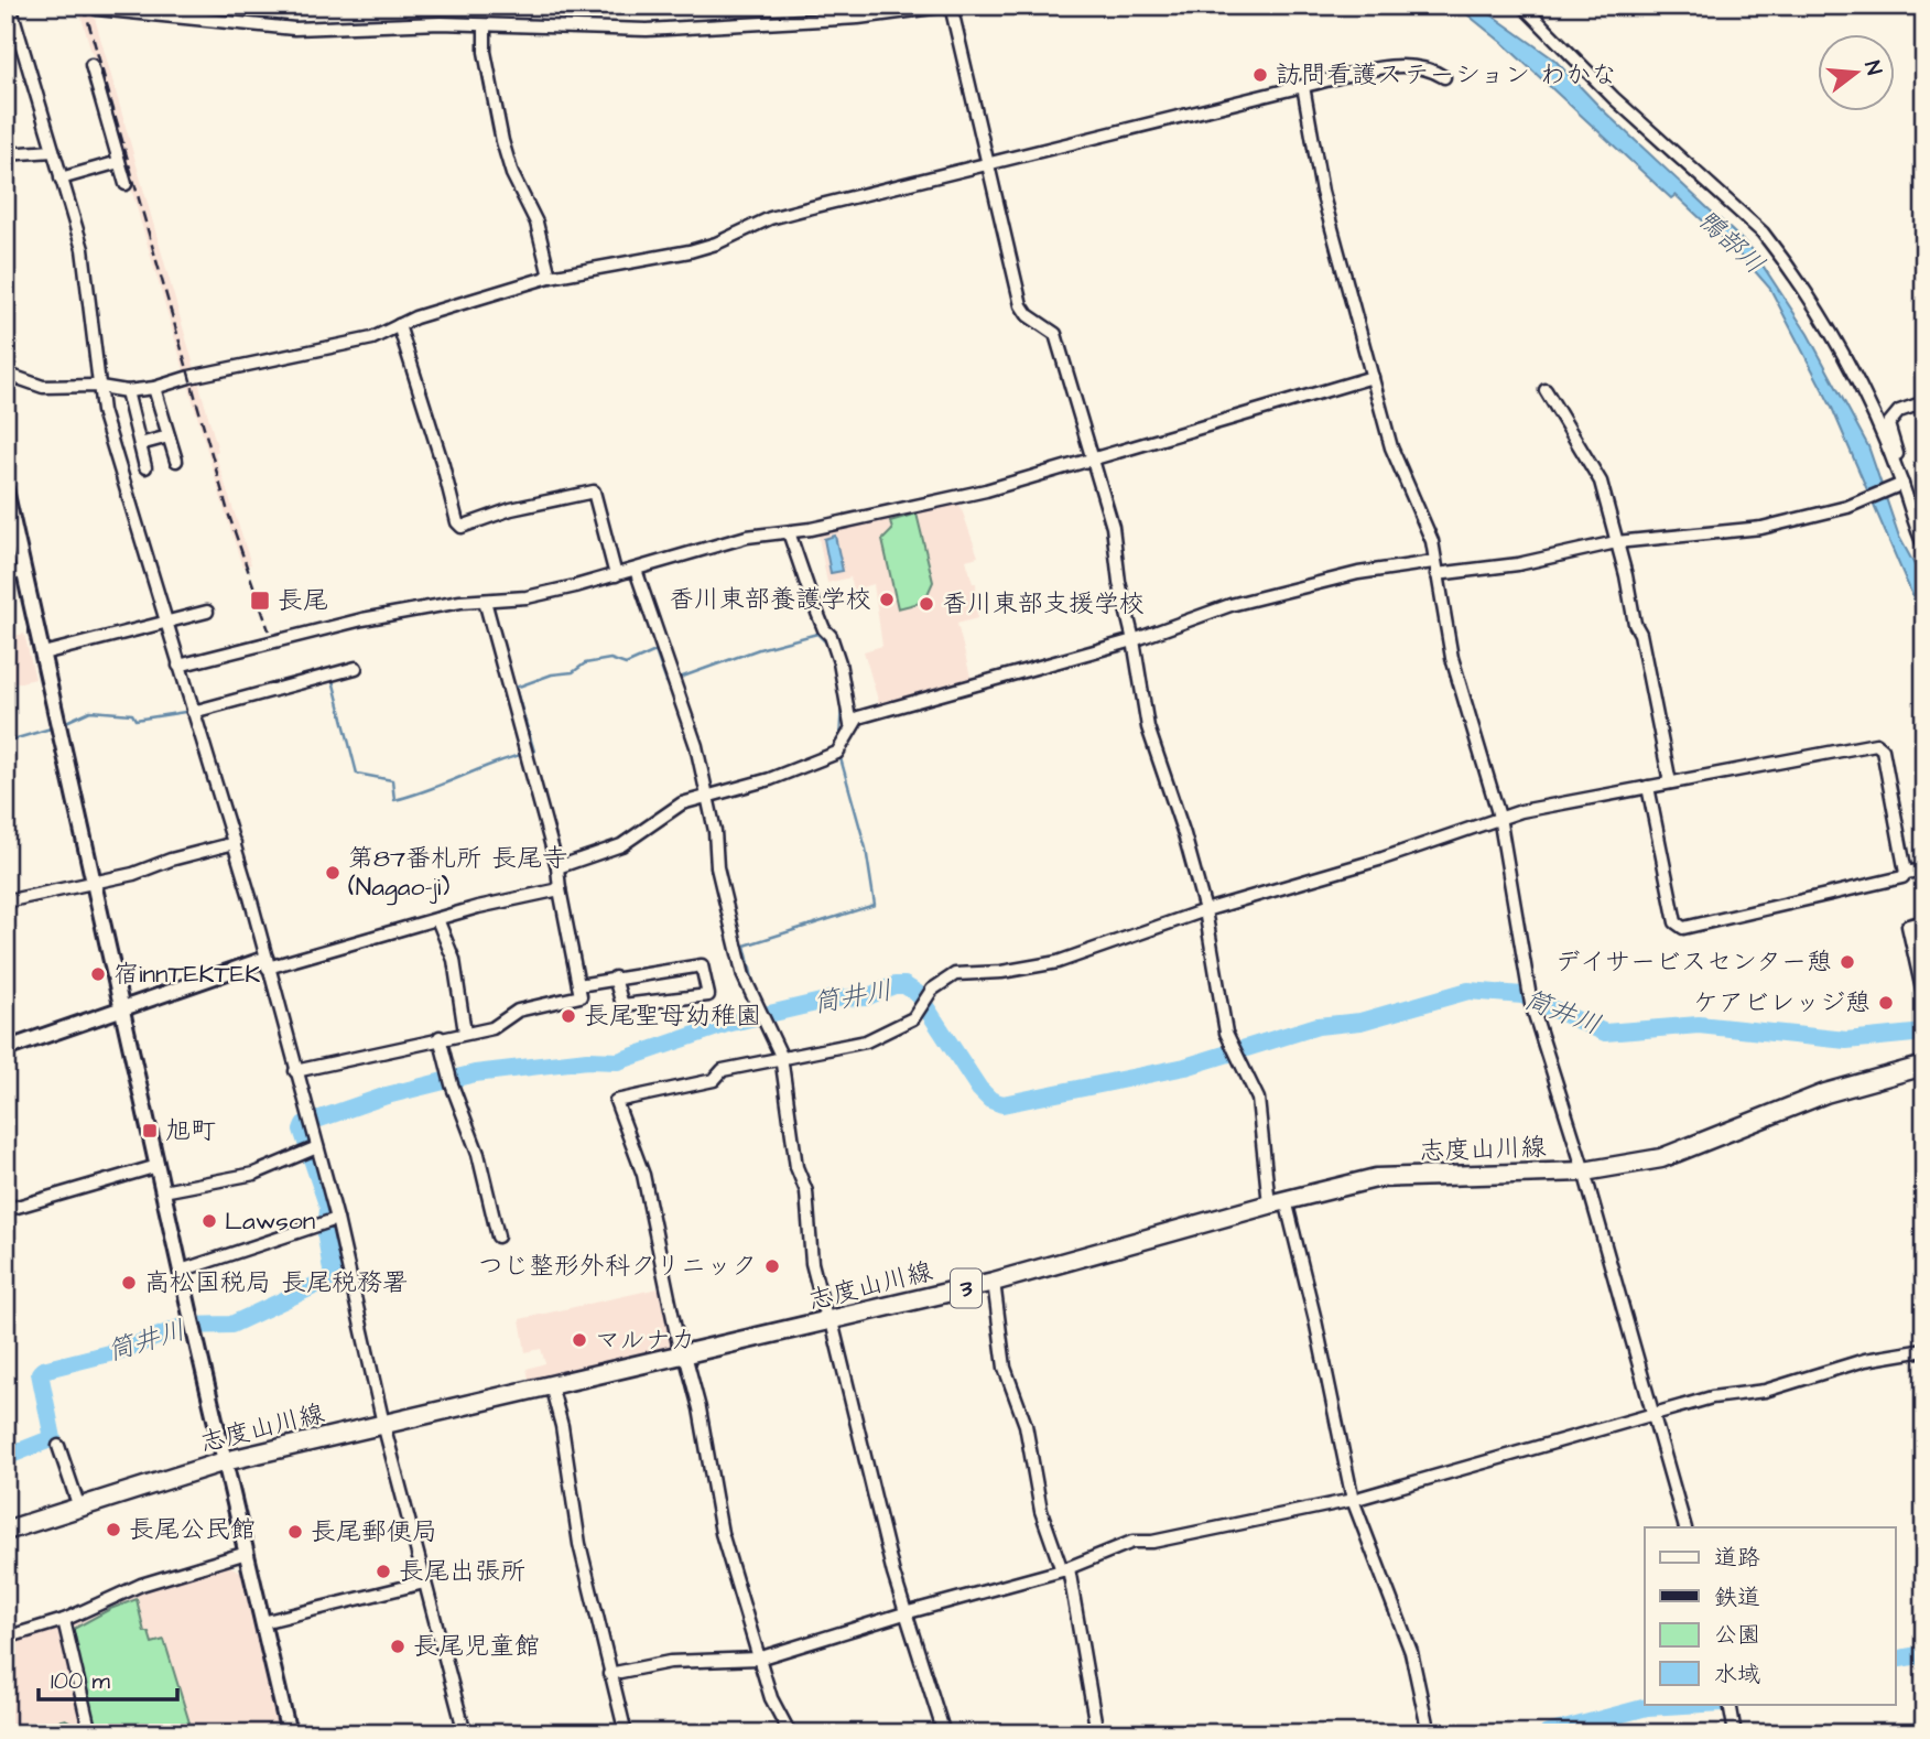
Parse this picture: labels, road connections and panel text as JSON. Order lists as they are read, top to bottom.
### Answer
{
  "streets": {
    "main road": ["志度山川線", "3"]
  },
  "water": ["鴨部川", "筒井川"],
  "places": {
    "other": [
      "訪問看護ステーション わかな",
      "香川東部養護学校",
      "香川東部支援学校",
      "第87番札所 長尾寺 (Nagao-ji)",
      "デイサービスセンター憩",
      "宿innTEKTEK",
      "ケアビレッジ憩",
      "長尾聖母幼稚園",
      "Lawson",
      "つじ整形外科クリニック",
      "高松国税局 長尾税務署",
      "マルナカ",
      "長尾公民館",
      "長尾郵便局",
      "長尾出張所",
      "長尾児童館"
    ],
    "transit": ["長尾", "旭町"]
  },
  "legend": [
    "道路",
    "鉄道",
    "公園",
    "水域"
  ],
  "scale_bar": "100 m",
  "north": "right"
}
